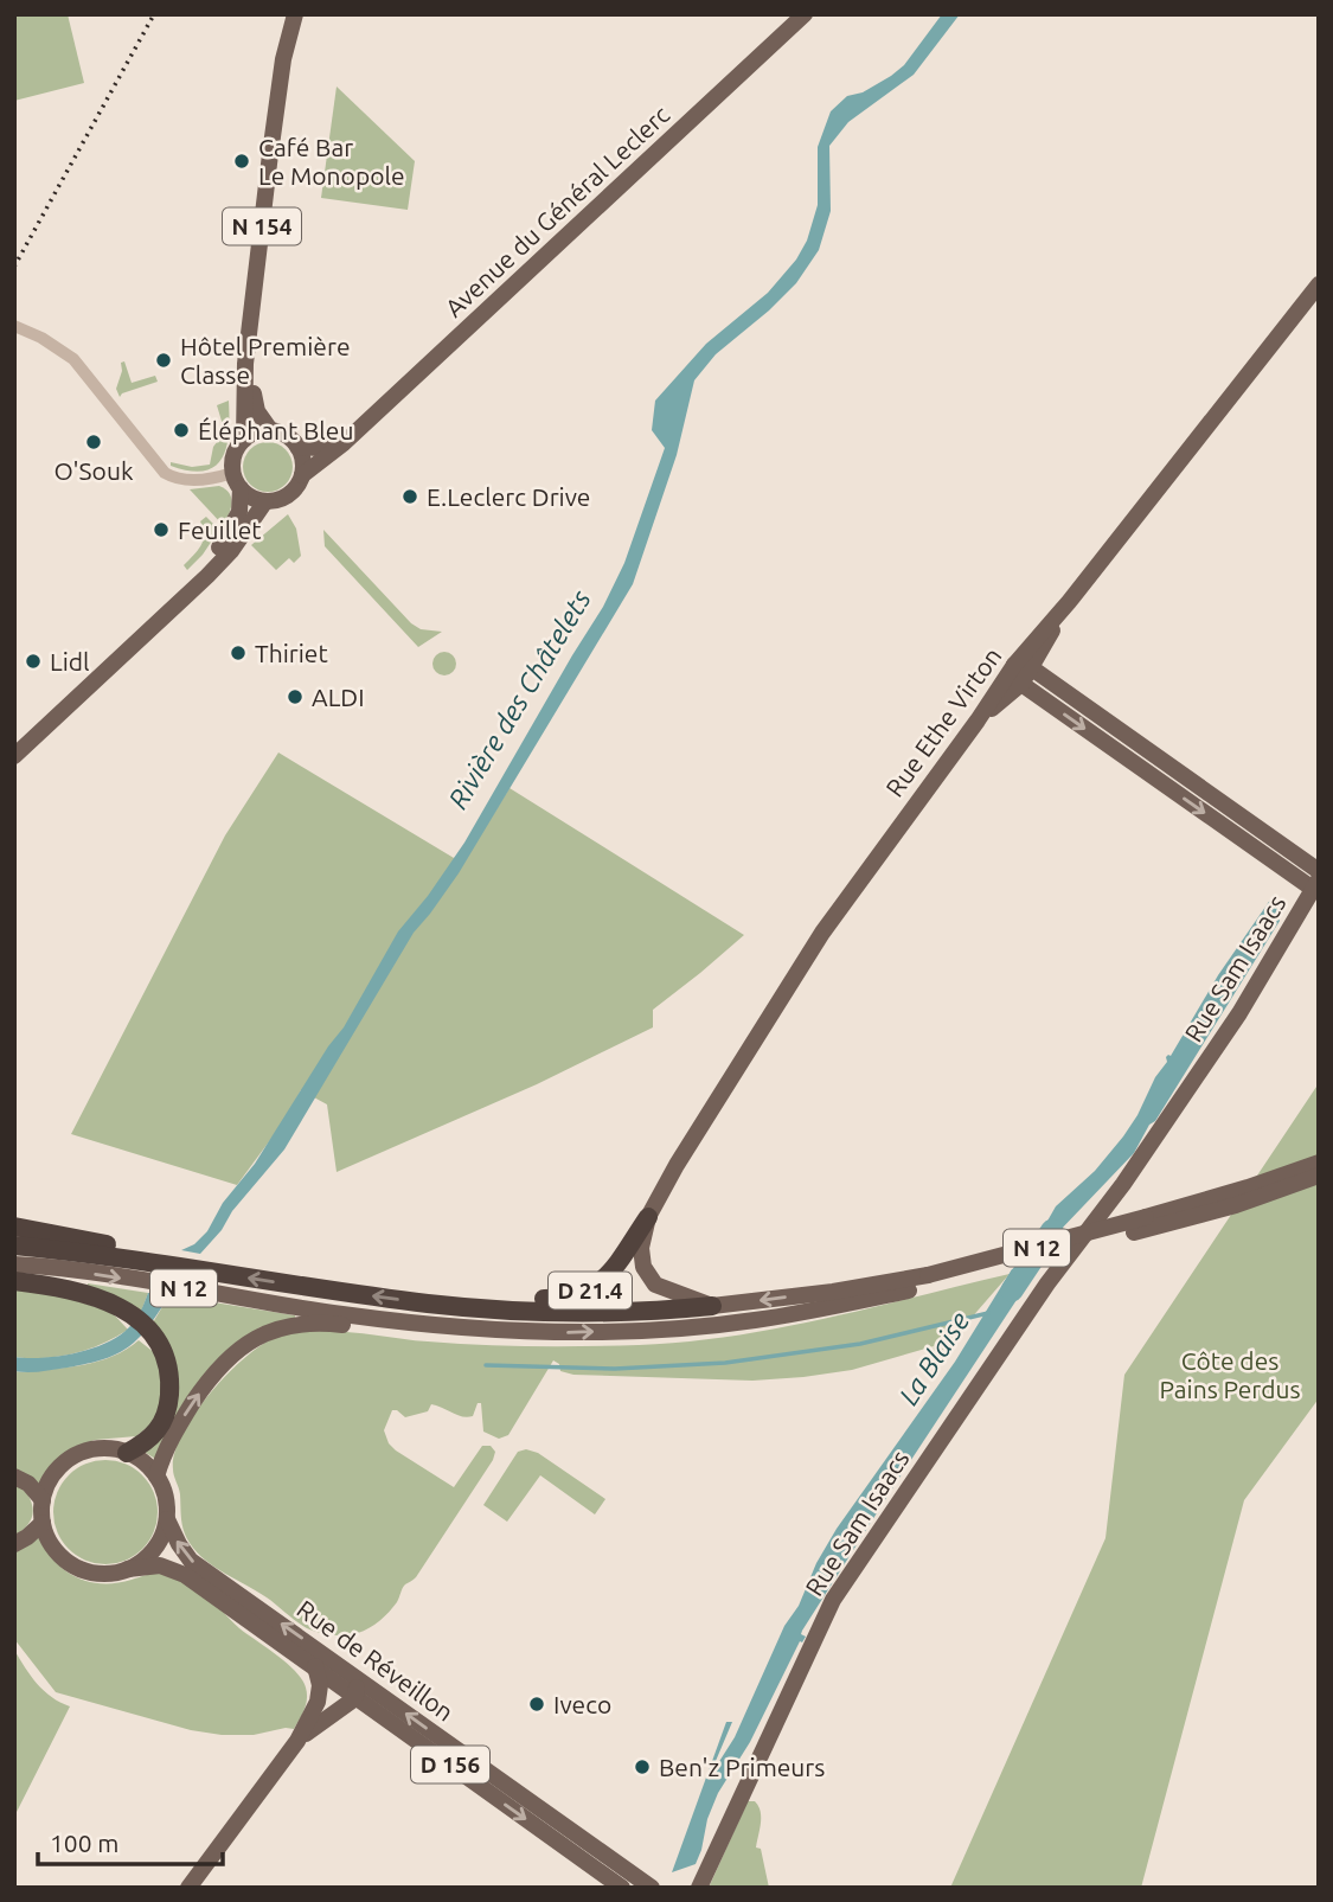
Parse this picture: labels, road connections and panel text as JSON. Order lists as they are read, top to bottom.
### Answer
{
  "streets": {
    "highway": ["N 12", "D 21.4"],
    "main road": [
      "Avenue du Général Leclerc",
      "N 154",
      "Rue Ethe Virton",
      "Rue Sam Isaacs",
      "Rue de Réveillon",
      "D 156"
    ]
  },
  "crossings": [
    ["Avenue du Général Leclerc", "N 154"],
    ["Rue Ethe Virton", "D 21.4"],
    ["N 12", "D 21.4"]
  ],
  "water": ["Rivière des Châtelets", "La Blaise"],
  "parks": ["Côte des Pains Perdus"],
  "places": [
    "Café Bar Le Monopole",
    "Hôtel Première Classe",
    "Éléphant Bleu",
    "O'Souk",
    "E.Leclerc Drive",
    "Feuillet",
    "Thiriet",
    "Lidl",
    "ALDI",
    "Iveco",
    "Ben'z Primeurs"
  ],
  "scale_bar": "100 m"
}
